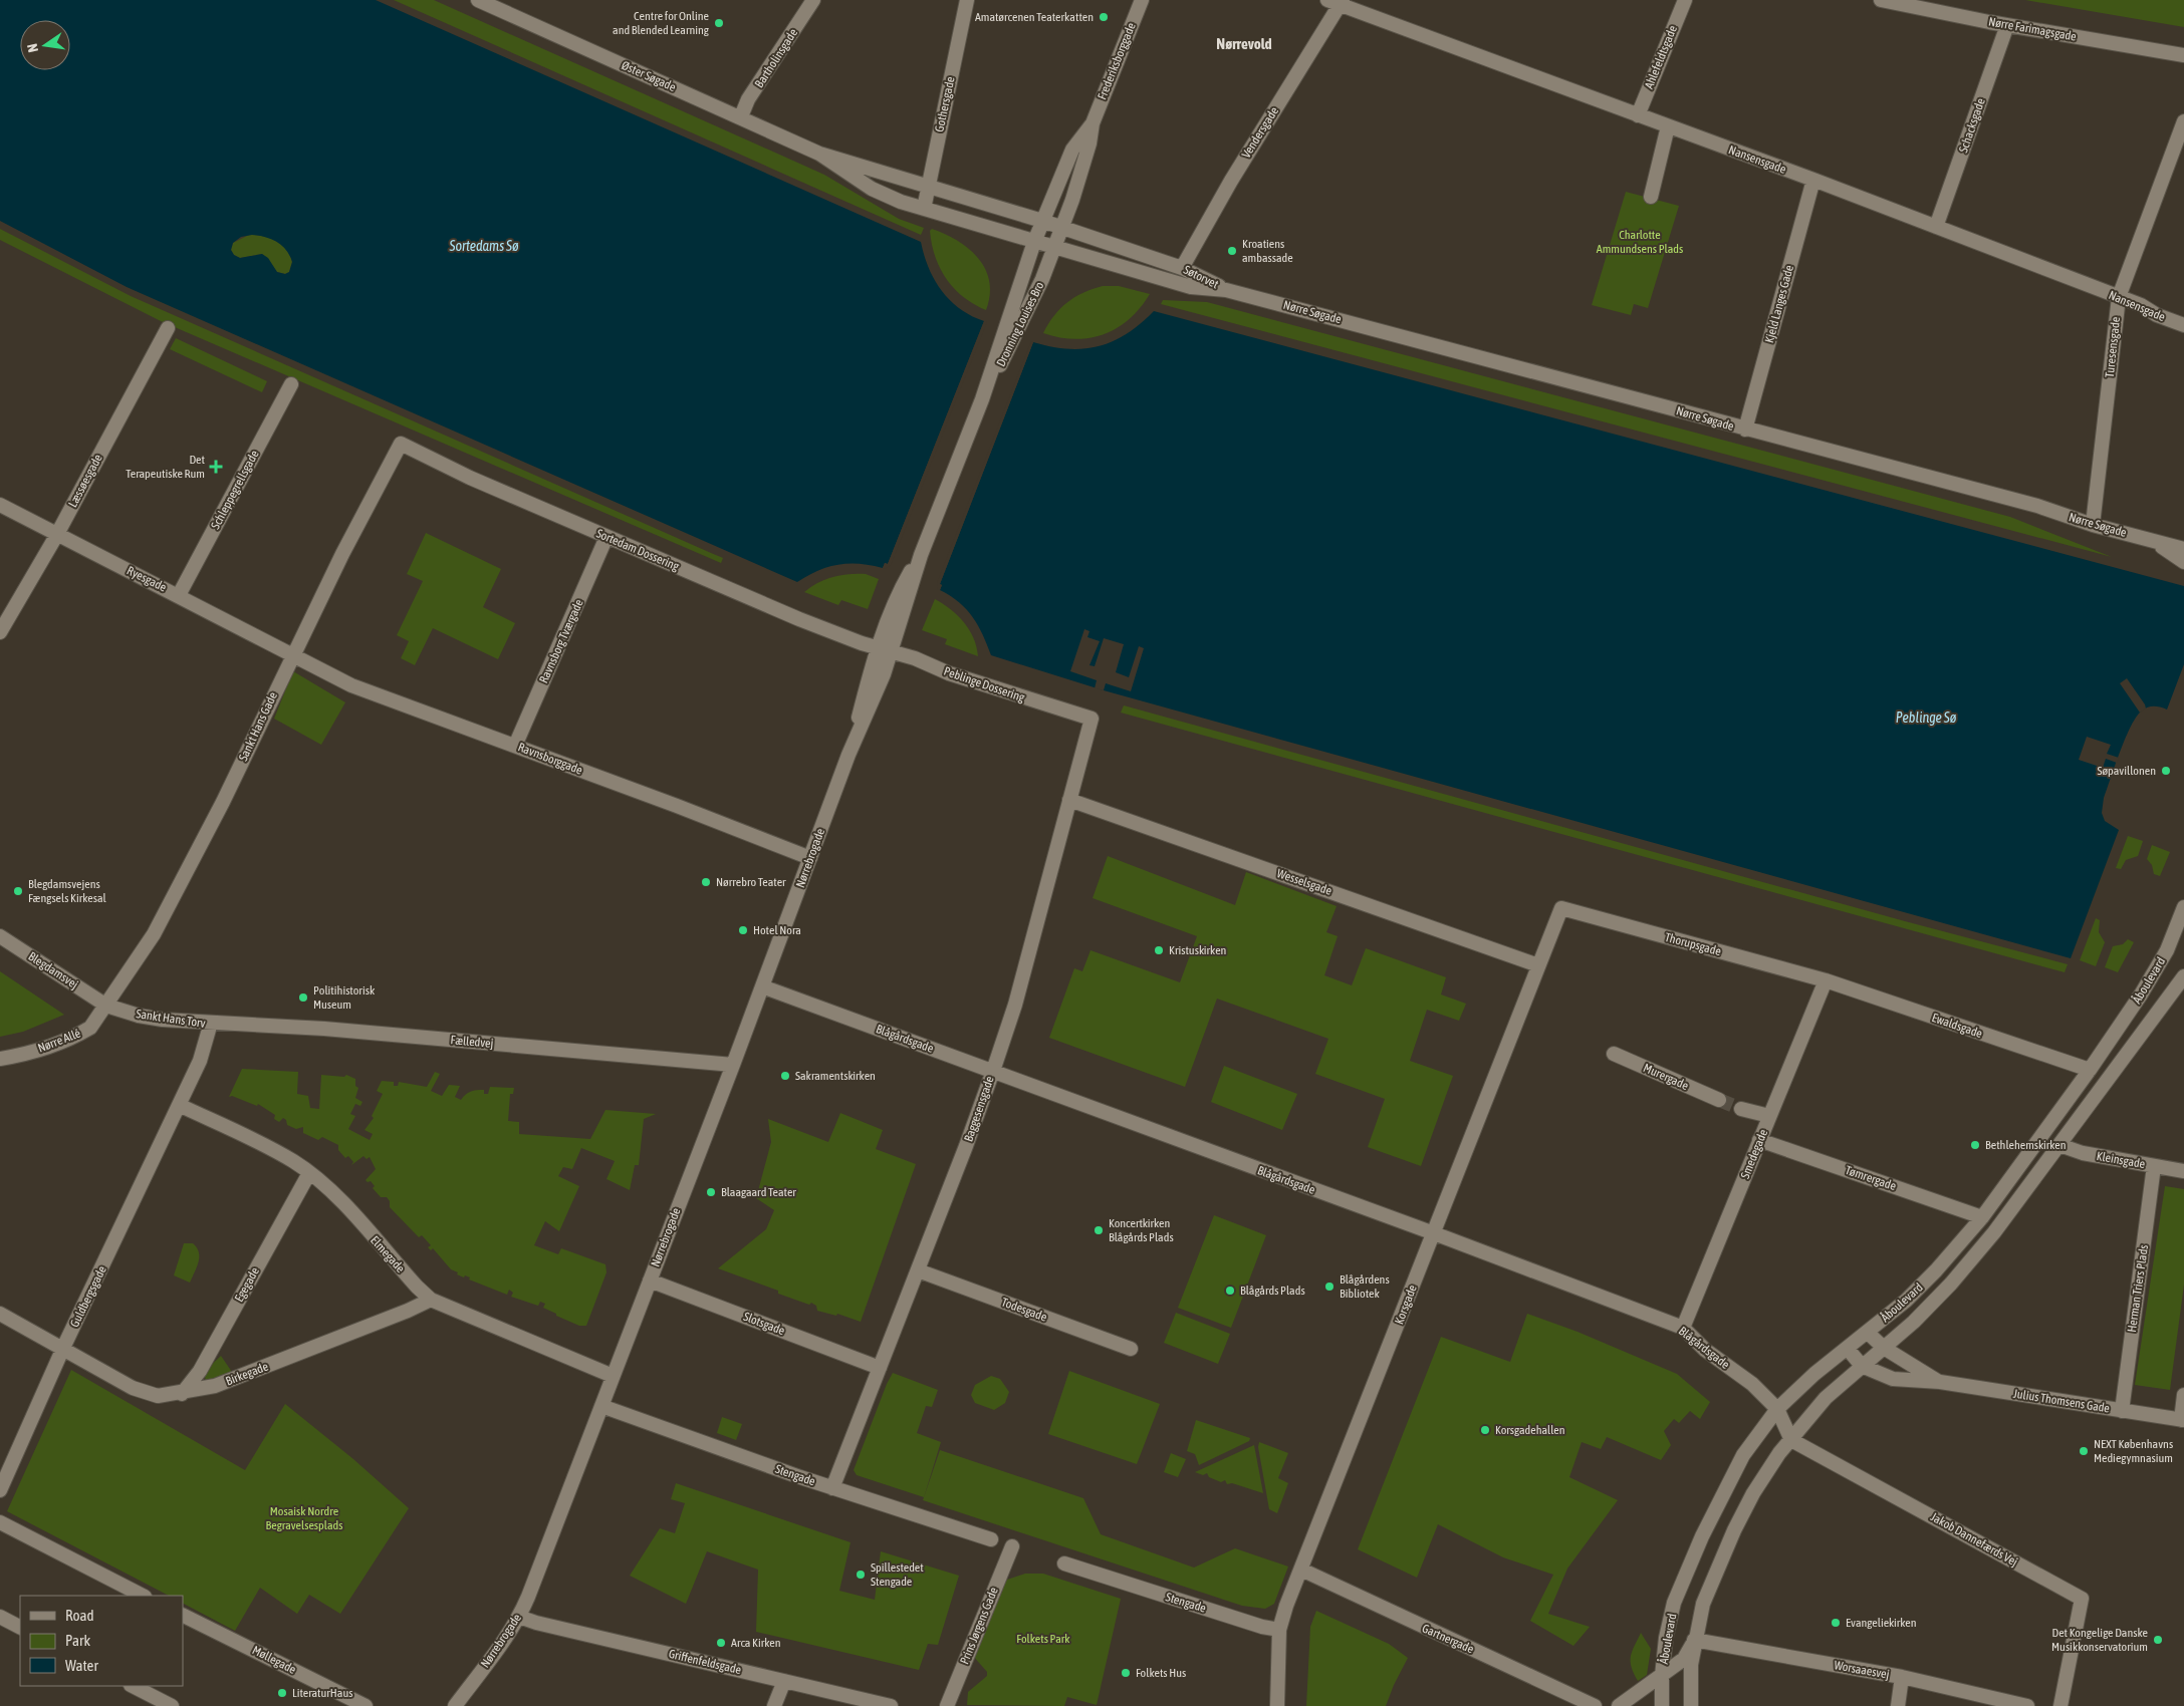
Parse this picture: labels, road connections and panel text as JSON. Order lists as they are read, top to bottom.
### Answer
{
  "streets": {
    "street": [
      "Nørre Farimagsgade",
      "Ahlefeldtsgade",
      "Bartholinsgade",
      "Frederiksborggade",
      "Øster Søgade",
      "Gothersgade",
      "Schacksgade",
      "Vendersgade",
      "Nansensgade",
      "Søtorvet",
      "Kjeld Langes Gade",
      "Nørre Søgade",
      "Dronning Louises Bro",
      "Turesensgade",
      "Læssøesgade",
      "Schleppegrellsgade",
      "Sortedam Dossering",
      "Ryesgade",
      "Ravnsborg Tværgade",
      "Peblinge Dossering",
      "Sankt Hans Gade",
      "Ravnsborggade",
      "Nørrebrogade",
      "Wesselsgade",
      "Thorupsgade",
      "Blegdamsvej",
      "Åboulevard",
      "Sankt Hans Torv",
      "Ewaldsgade",
      "Blågårdsgade",
      "Nørre Allé",
      "Fælledvej",
      "Murergade",
      "Baggesensgade",
      "Smedegade",
      "Kleinsgade",
      "Tømrergade",
      "Elmegade",
      "Egegade",
      "Herman Triers Plads",
      "Guldbergsgade",
      "Korsgade",
      "Todesgade",
      "Slotsgade",
      "Birkegade",
      "Julius Thomsens Gade",
      "Stengade",
      "Jakob Dannefærds Vej",
      "Prins Jørgens Gade",
      "Gartnergade",
      "Møllegade",
      "Griffenfeldsgade",
      "Worsaaesvej"
    ]
  },
  "crossings": [
    ["Nørre Farimagsgade", "Schacksgade"],
    ["Ahlefeldtsgade", "Nansensgade"],
    ["Bartholinsgade", "Øster Søgade"],
    ["Frederiksborggade", "Søtorvet"],
    ["Frederiksborggade", "Dronning Louises Bro"],
    ["Øster Søgade", "Søtorvet"],
    ["Gothersgade", "Søtorvet"],
    ["Schacksgade", "Nansensgade"],
    ["Vendersgade", "Nansensgade"],
    ["Vendersgade", "Søtorvet"],
    ["Nansensgade", "Kjeld Langes Gade"],
    ["Nansensgade", "Turesensgade"],
    ["Søtorvet", "Nørre Søgade"],
    ["Søtorvet", "Dronning Louises Bro"],
    ["Kjeld Langes Gade", "Nørre Søgade"],
    ["Nørre Søgade", "Turesensgade"],
    ["Dronning Louises Bro", "Sortedam Dossering"],
    ["Dronning Louises Bro", "Peblinge Dossering"],
    ["Dronning Louises Bro", "Nørrebrogade"],
    ["Læssøesgade", "Ryesgade"],
    ["Schleppegrellsgade", "Ryesgade"],
    ["Sortedam Dossering", "Ravnsborg Tværgade"],
    ["Sortedam Dossering", "Peblinge Dossering"],
    ["Sortedam Dossering", "Sankt Hans Gade"],
    ["Sortedam Dossering", "Nørrebrogade"],
    ["Ryesgade", "Sankt Hans Gade"],
    ["Ryesgade", "Ravnsborggade"],
    ["Ravnsborg Tværgade", "Ravnsborggade"],
    ["Peblinge Dossering", "Nørrebrogade"],
    ["Peblinge Dossering", "Baggesensgade"],
    ["Sankt Hans Gade", "Ravnsborggade"],
    ["Sankt Hans Gade", "Blegdamsvej"],
    ["Sankt Hans Gade", "Sankt Hans Torv"],
    ["Sankt Hans Gade", "Nørre Allé"],
    ["Ravnsborggade", "Nørrebrogade"],
    ["Nørrebrogade", "Blågårdsgade"],
    ["Nørrebrogade", "Fælledvej"],
    ["Nørrebrogade", "Elmegade"],
    ["Nørrebrogade", "Slotsgade"],
    ["Nørrebrogade", "Stengade"],
    ["Nørrebrogade", "Griffenfeldsgade"],
    ["Wesselsgade", "Baggesensgade"],
    ["Wesselsgade", "Korsgade"],
    ["Thorupsgade", "Ewaldsgade"],
    ["Thorupsgade", "Smedegade"],
    ["Thorupsgade", "Korsgade"],
    ["Blegdamsvej", "Sankt Hans Torv"],
    ["Blegdamsvej", "Nørre Allé"],
    ["Åboulevard", "Ewaldsgade"],
    ["Åboulevard", "Blågårdsgade"],
    ["Åboulevard", "Kleinsgade"],
    ["Åboulevard", "Tømrergade"],
    ["Åboulevard", "Julius Thomsens Gade"],
    ["Åboulevard", "Jakob Dannefærds Vej"],
    ["Åboulevard", "Worsaaesvej"],
    ["Sankt Hans Torv", "Nørre Allé"],
    ["Sankt Hans Torv", "Fælledvej"],
    ["Sankt Hans Torv", "Elmegade"],
    ["Sankt Hans Torv", "Guldbergsgade"],
    ["Ewaldsgade", "Smedegade"],
    ["Blågårdsgade", "Baggesensgade"],
    ["Blågårdsgade", "Smedegade"],
    ["Blågårdsgade", "Korsgade"],
    ["Baggesensgade", "Todesgade"],
    ["Baggesensgade", "Slotsgade"],
    ["Baggesensgade", "Stengade"],
    ["Smedegade", "Tømrergade"],
    ["Kleinsgade", "Herman Triers Plads"],
    ["Elmegade", "Egegade"],
    ["Elmegade", "Guldbergsgade"],
    ["Elmegade", "Birkegade"],
    ["Egegade", "Birkegade"],
    ["Herman Triers Plads", "Julius Thomsens Gade"],
    ["Guldbergsgade", "Birkegade"],
    ["Korsgade", "Stengade"],
    ["Korsgade", "Gartnergade"]
  ],
  "districts": ["Nørrevold"],
  "water": ["Sortedams Sø", "Peblinge Sø"],
  "parks": ["Charlotte Ammundsens Plads", "Mosaisk Nordre Begravelsesplads", "Folkets Park"],
  "places": {
    "other": [
      "Amatørcenen Teaterkatten",
      "Centre for Online and Blended Learning",
      "Kroatiens ambassade",
      "Søpavillonen",
      "Nørrebro Teater",
      "Blegdamsvejens Fængsels Kirkesal",
      "Hotel Nora",
      "Kristuskirken",
      "Politihistorisk Museum",
      "Sakramentskirken",
      "Bethlehemskirken",
      "Blaagaard Teater",
      "Koncertkirken Blågårds Plads",
      "Blågårdens Bibliotek",
      "Blågårds Plads",
      "Korsgadehallen",
      "NEXT Københavns Mediegymnasium",
      "Spillestedet Stengade",
      "Evangeliekirken",
      "Det Kongelige Danske Musikkonservatorium",
      "Arca Kirken",
      "Folkets Hus",
      "LiteraturHaus"
    ],
    "health": ["Det Terapeutiske Rum"]
  },
  "legend": ["Road", "Park", "Water"],
  "north": "left"
}
